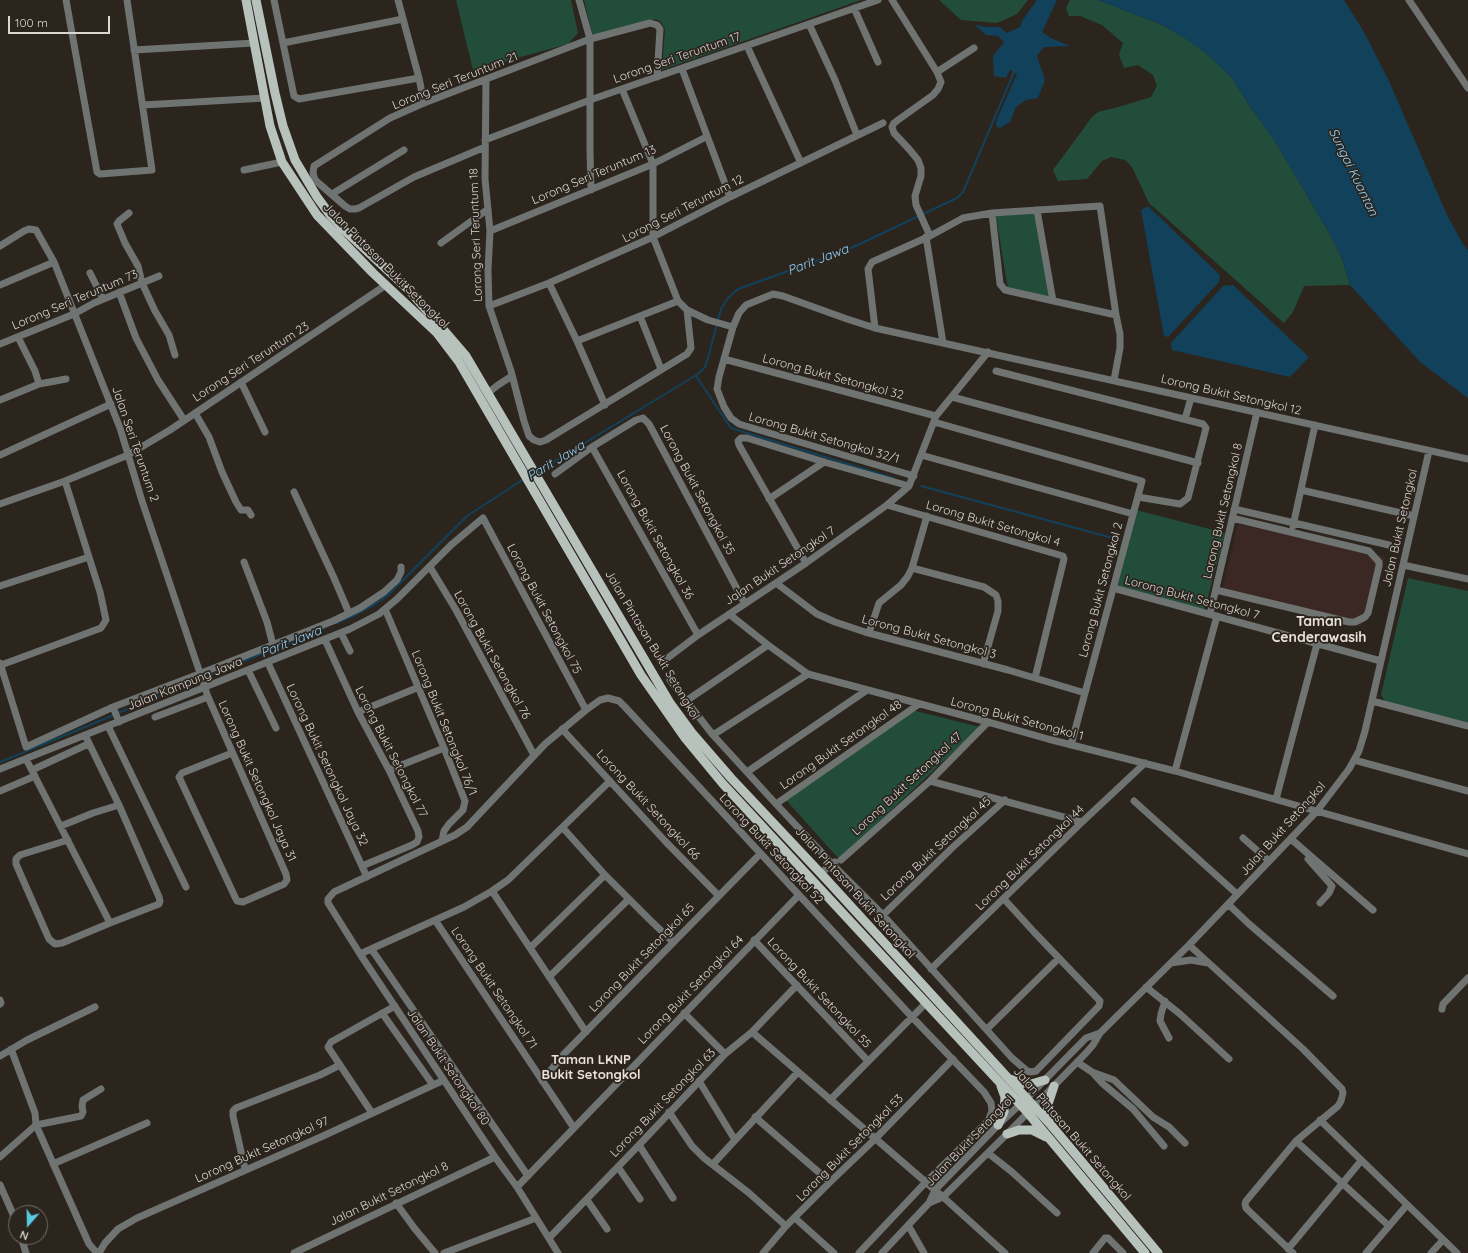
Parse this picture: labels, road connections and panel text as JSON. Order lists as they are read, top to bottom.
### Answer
{
  "streets": {
    "main road": ["Jalan Pintasan Bukit Setongkol"],
    "street": [
      "Lorong Seri Teruntum 17",
      "Lorong Seri Teruntum 21",
      "Lorong Seri Teruntum 13",
      "Lorong Seri Teruntum 12",
      "Lorong Seri Teruntum 18",
      "Lorong Seri Teruntum 73",
      "Lorong Seri Teruntum 23",
      "Lorong Bukit Setongkol 32",
      "Lorong Bukit Setongkol 12",
      "Lorong Bukit Setongkol 32/1",
      "Jalan Seri Teruntum 2",
      "Lorong Bukit Setongkol 35",
      "Lorong Bukit Setongkol 8",
      "Lorong Bukit Setongkol 4",
      "Jalan Bukit Setongkol",
      "Lorong Bukit Setongkol 36",
      "Jalan Bukit Setongkol 7",
      "Lorong Bukit Setongkol 2",
      "Lorong Bukit Setongkol 7",
      "Lorong Bukit Setongkol 75",
      "Lorong Bukit Setongkol 3",
      "Lorong Bukit Setongkol 76",
      "Jalan Kampung Jawa",
      "Lorong Bukit Setongkol 1",
      "Lorong Bukit Setongkol 76/1",
      "Lorong Bukit Setongkol 48",
      "Lorong Bukit Setongkol 77",
      "Lorong Bukit Setongkol Jaya 32",
      "Lorong Bukit Setongkol Jaya 31",
      "Lorong Bukit Setongkol 47",
      "Lorong Bukit Setongkol 66",
      "Lorong Bukit Setongkol 52",
      "Lorong Bukit Setongkol 45",
      "Lorong Bukit Setongkol 44",
      "Lorong Bukit Setongkol 65",
      "Lorong Bukit Setongkol 71",
      "Lorong Bukit Setongkol 64",
      "Lorong Bukit Setongkol 55",
      "Jalan Bukit Setongkol 80",
      "Lorong Bukit Setongkol 63",
      "Lorong Bukit Setongkol 53",
      "Lorong Bukit Setongkol 97",
      "Jalan Bukit Setongkol 8"
    ]
  },
  "crossings": [
    ["Lorong Seri Teruntum 17", "Lorong Seri Teruntum 21"],
    ["Lorong Seri Teruntum 17", "Lorong Seri Teruntum 18"],
    ["Lorong Seri Teruntum 21", "Lorong Seri Teruntum 18"],
    ["Lorong Seri Teruntum 13", "Lorong Seri Teruntum 18"],
    ["Lorong Seri Teruntum 12", "Lorong Seri Teruntum 18"],
    ["Jalan Pintasan Bukit Setongkol", "Lorong Seri Teruntum 23"],
    ["Jalan Pintasan Bukit Setongkol", "Jalan Bukit Setongkol"],
    ["Jalan Pintasan Bukit Setongkol", "Lorong Bukit Setongkol 47"],
    ["Lorong Seri Teruntum 73", "Jalan Seri Teruntum 2"],
    ["Lorong Seri Teruntum 23", "Jalan Seri Teruntum 2"],
    ["Lorong Bukit Setongkol 32", "Lorong Bukit Setongkol 32/1"],
    ["Lorong Bukit Setongkol 12", "Lorong Bukit Setongkol 32/1"],
    ["Lorong Bukit Setongkol 12", "Lorong Bukit Setongkol 8"],
    ["Lorong Bukit Setongkol 12", "Jalan Bukit Setongkol"],
    ["Jalan Seri Teruntum 2", "Jalan Kampung Jawa"],
    ["Jalan Seri Teruntum 2", "Lorong Bukit Setongkol Jaya 31"],
    ["Lorong Bukit Setongkol 35", "Lorong Bukit Setongkol 36"],
    ["Lorong Bukit Setongkol 35", "Jalan Bukit Setongkol 7"],
    ["Lorong Bukit Setongkol 8", "Lorong Bukit Setongkol 7"],
    ["Lorong Bukit Setongkol 8", "Lorong Bukit Setongkol 1"],
    ["Lorong Bukit Setongkol 4", "Jalan Bukit Setongkol 7"],
    ["Lorong Bukit Setongkol 4", "Lorong Bukit Setongkol 3"],
    ["Jalan Bukit Setongkol", "Lorong Bukit Setongkol 7"],
    ["Jalan Bukit Setongkol", "Lorong Bukit Setongkol 1"],
    ["Lorong Bukit Setongkol 36", "Jalan Bukit Setongkol 7"],
    ["Jalan Bukit Setongkol 7", "Lorong Bukit Setongkol 3"],
    ["Jalan Bukit Setongkol 7", "Lorong Bukit Setongkol 1"],
    ["Lorong Bukit Setongkol 2", "Lorong Bukit Setongkol 7"],
    ["Lorong Bukit Setongkol 2", "Lorong Bukit Setongkol 3"],
    ["Lorong Bukit Setongkol 2", "Lorong Bukit Setongkol 1"],
    ["Lorong Bukit Setongkol 75", "Jalan Kampung Jawa"],
    ["Lorong Bukit Setongkol 75", "Lorong Bukit Setongkol 52"],
    ["Lorong Bukit Setongkol 76", "Jalan Kampung Jawa"],
    ["Jalan Kampung Jawa", "Lorong Bukit Setongkol 76/1"],
    ["Jalan Kampung Jawa", "Lorong Bukit Setongkol 77"],
    ["Jalan Kampung Jawa", "Lorong Bukit Setongkol Jaya 32"],
    ["Jalan Kampung Jawa", "Lorong Bukit Setongkol Jaya 31"],
    ["Lorong Bukit Setongkol 1", "Lorong Bukit Setongkol 48"],
    ["Lorong Bukit Setongkol 1", "Lorong Bukit Setongkol 47"],
    ["Lorong Bukit Setongkol 1", "Lorong Bukit Setongkol 44"],
    ["Lorong Bukit Setongkol 77", "Lorong Bukit Setongkol Jaya 32"],
    ["Lorong Bukit Setongkol Jaya 32", "Jalan Bukit Setongkol 80"],
    ["Lorong Bukit Setongkol 66", "Lorong Bukit Setongkol 65"],
    ["Lorong Bukit Setongkol 52", "Lorong Bukit Setongkol 65"],
    ["Lorong Bukit Setongkol 52", "Lorong Bukit Setongkol 64"],
    ["Lorong Bukit Setongkol 52", "Lorong Bukit Setongkol 53"],
    ["Lorong Bukit Setongkol 65", "Lorong Bukit Setongkol 71"],
    ["Lorong Bukit Setongkol 71", "Lorong Bukit Setongkol 64"],
    ["Lorong Bukit Setongkol 64", "Lorong Bukit Setongkol 55"],
    ["Lorong Bukit Setongkol 64", "Jalan Bukit Setongkol 80"],
    ["Lorong Bukit Setongkol 55", "Lorong Bukit Setongkol 63"],
    ["Jalan Bukit Setongkol 80", "Lorong Bukit Setongkol 63"],
    ["Jalan Bukit Setongkol 80", "Lorong Bukit Setongkol 97"],
    ["Jalan Bukit Setongkol 80", "Jalan Bukit Setongkol 8"]
  ],
  "districts": ["Taman Cenderawasih", "Taman LKNP Bukit Setongkol"],
  "water": ["Sungai Kuantan", "Parit Jawa"],
  "scale_bar": "100 m",
  "north": "bottom"
}
